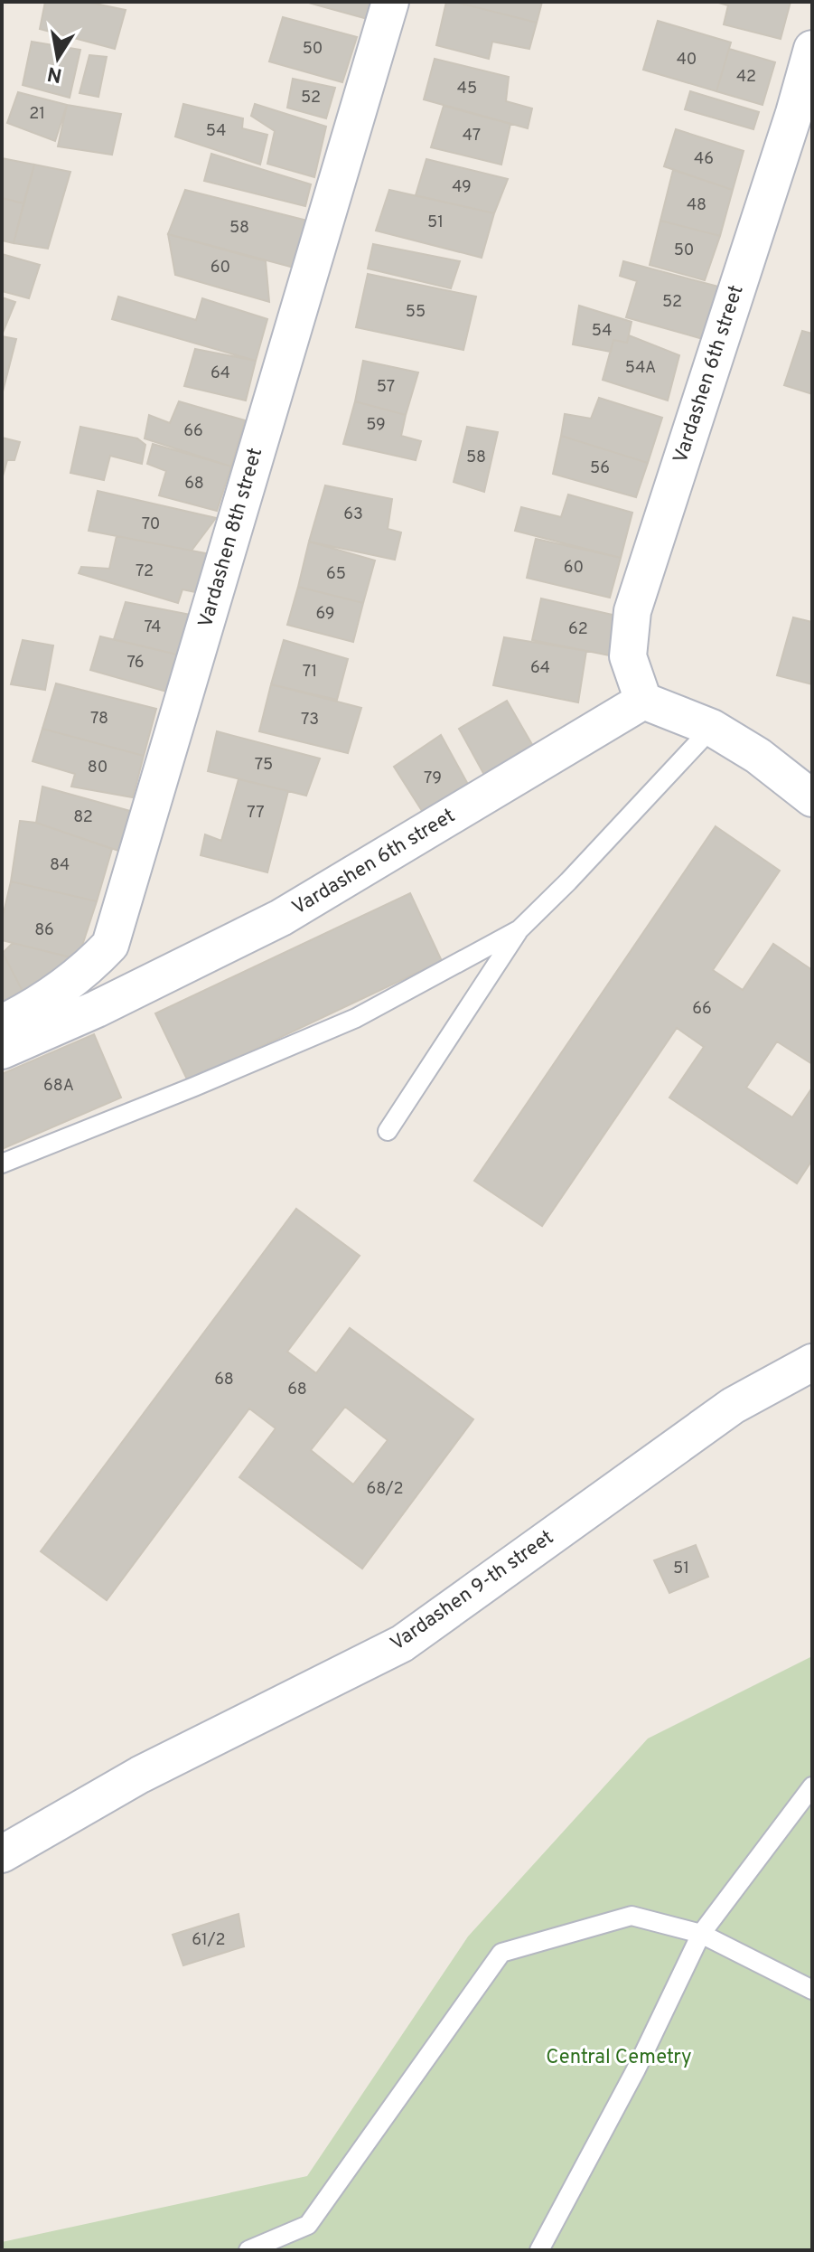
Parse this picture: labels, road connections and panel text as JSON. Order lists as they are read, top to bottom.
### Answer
{
  "streets": {
    "street": ["Vardashen 6th street", "Vardashen 8th street", "Vardashen 9-th street"]
  },
  "parks": ["Central Cemetry"],
  "house_numbers": [
    "50",
    "40",
    "42",
    "45",
    "52",
    "21",
    "54",
    "47",
    "46",
    "49",
    "48",
    "51",
    "58",
    "50",
    "60",
    "52",
    "55",
    "54",
    "54A",
    "64",
    "57",
    "59",
    "66",
    "58",
    "56",
    "68",
    "63",
    "70",
    "60",
    "72",
    "65",
    "69",
    "74",
    "62",
    "76",
    "64",
    "71",
    "78",
    "73",
    "75",
    "80",
    "79",
    "77",
    "82",
    "84",
    "86",
    "66",
    "68А",
    "68",
    "68",
    "68/2",
    "51",
    "61/2"
  ],
  "north": "bottom"
}
